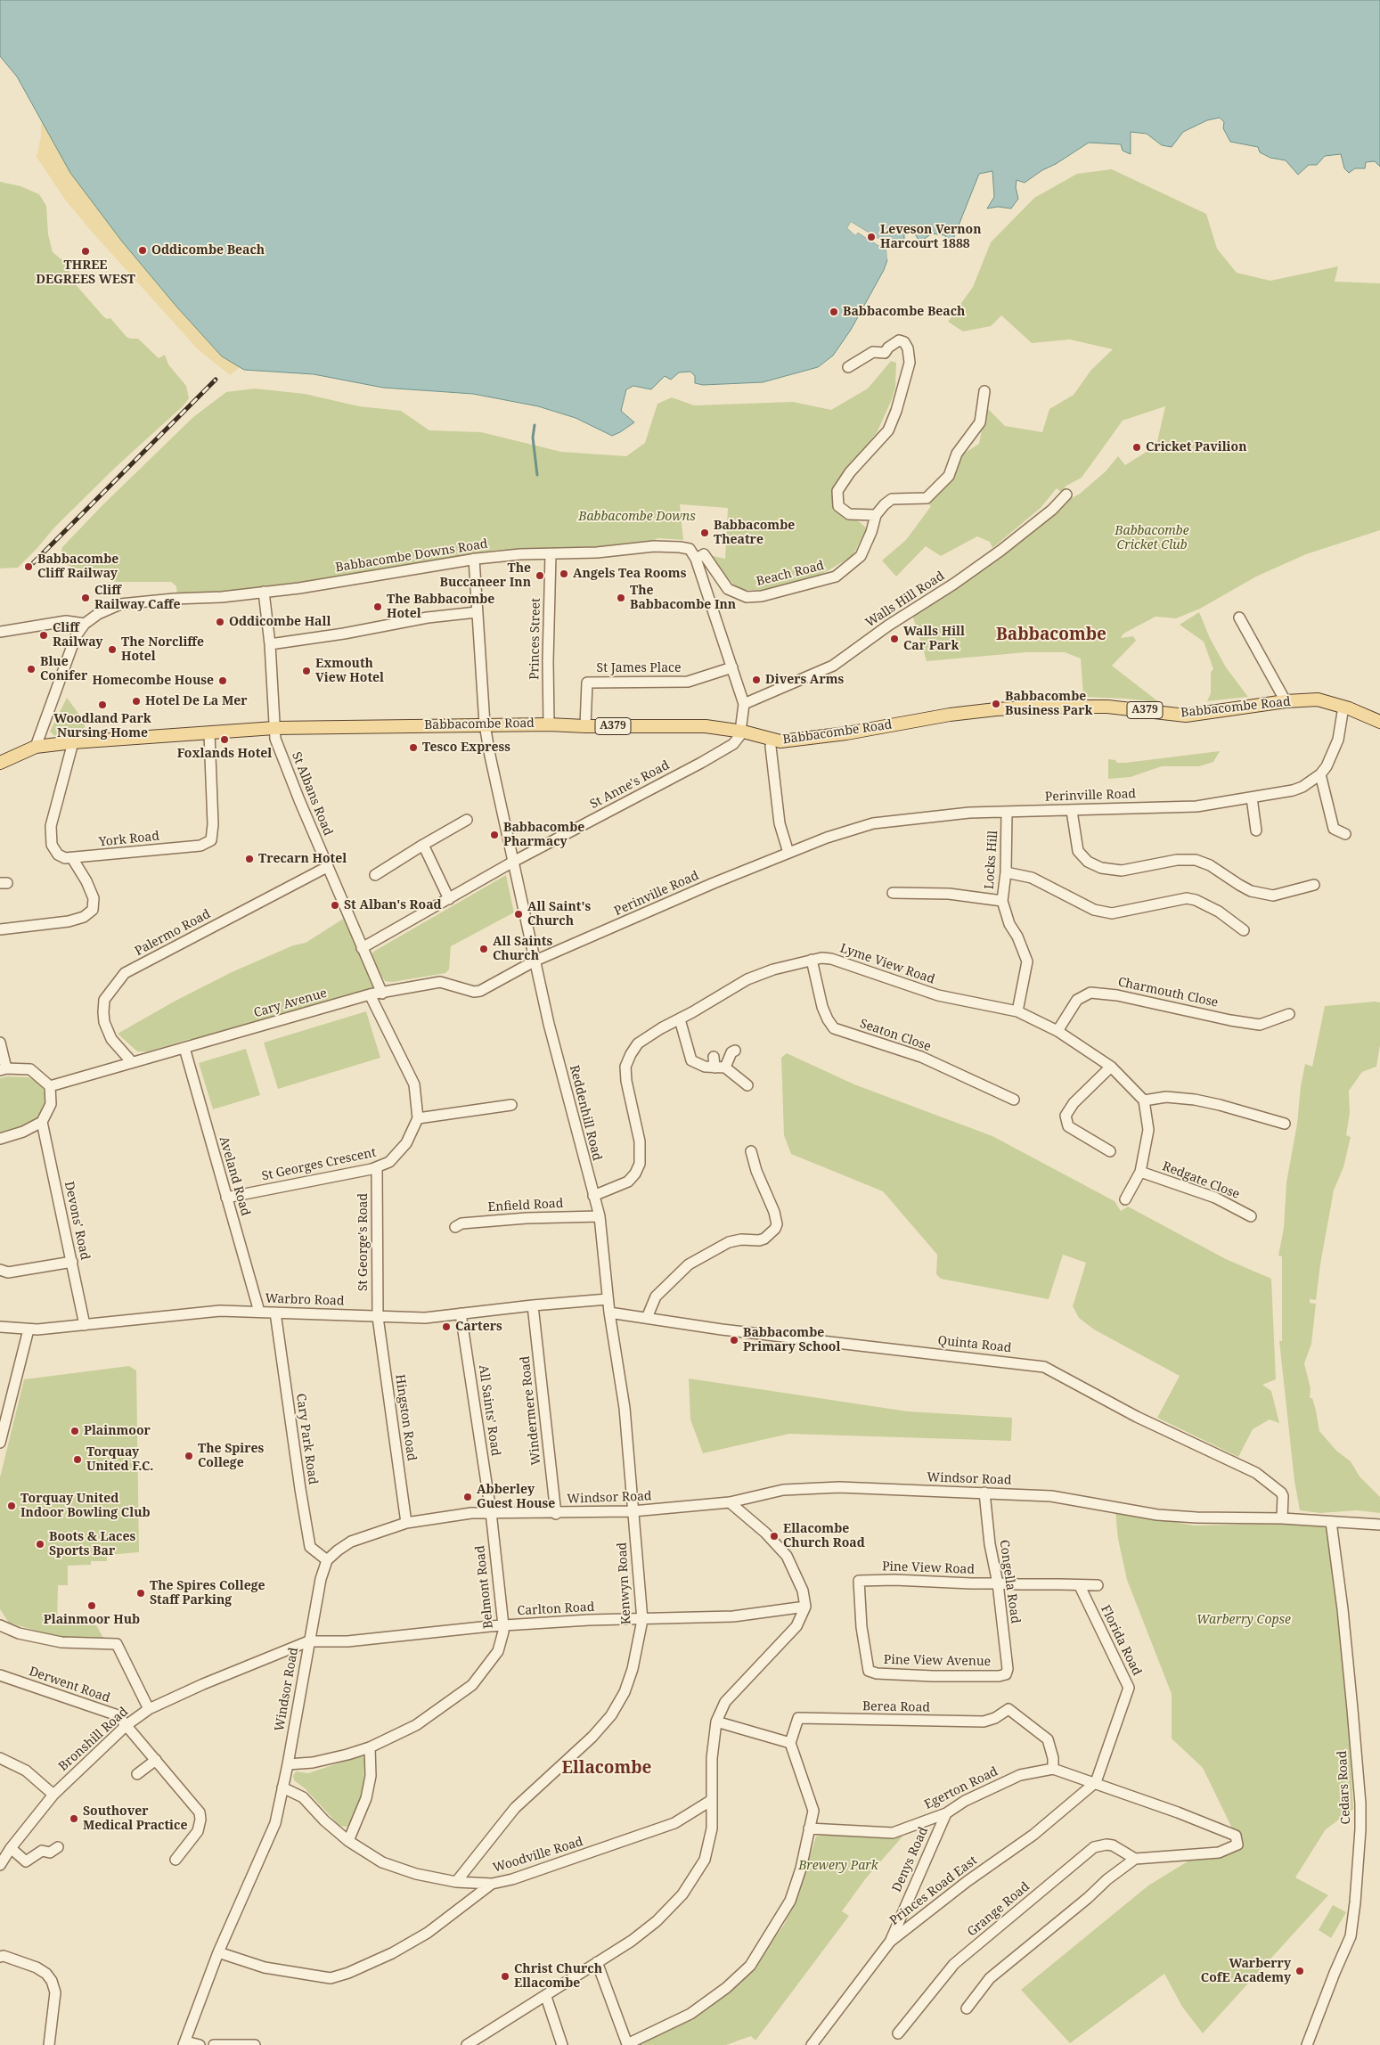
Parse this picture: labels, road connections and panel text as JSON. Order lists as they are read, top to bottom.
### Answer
{
  "streets": {
    "main road": ["Babbacombe Road", "A379"],
    "street": [
      "Babbacombe Downs Road",
      "Beach Road",
      "Walls Hill Road",
      "Princes Street",
      "St James Place",
      "St Anne's Road",
      "St Albans Road",
      "Perinville Road",
      "York Road",
      "Locks Hill",
      "Palermo Road",
      "Lyme View Road",
      "Charmouth Close",
      "Cary Avenue",
      "Seaton Close",
      "Reddenhill Road",
      "St Georges Crescent",
      "Aveland Road",
      "Redgate Close",
      "Enfield Road",
      "Devons' Road",
      "St George's Road",
      "Warbro Road",
      "Quinta Road",
      "All Saints' Road",
      "Windermere Road",
      "Hingston Road",
      "Cary Park Road",
      "Windsor Road",
      "Pine View Road",
      "Congella Road",
      "Kenwyn Road",
      "Belmont Road",
      "Carlton Road",
      "Florida Road",
      "Pine View Avenue",
      "Derwent Road",
      "Berea Road",
      "Bronshill Road",
      "Cedars Road",
      "Egerton Road",
      "Woodville Road",
      "Denys Road",
      "Princes Road East",
      "Grange Road"
    ]
  },
  "crossings": [
    ["Babbacombe Downs Road", "Beach Road"],
    ["Babbacombe Downs Road", "Princes Street"],
    ["Babbacombe Downs Road", "Babbacombe Road"],
    ["Babbacombe Downs Road", "St Albans Road"],
    ["Babbacombe Downs Road", "Reddenhill Road"],
    ["Princes Street", "Babbacombe Road"],
    ["St James Place", "Babbacombe Road"],
    ["Babbacombe Road", "St Anne's Road"],
    ["Babbacombe Road", "St Albans Road"],
    ["Babbacombe Road", "Perinville Road"],
    ["Babbacombe Road", "York Road"],
    ["Babbacombe Road", "Reddenhill Road"],
    ["St Anne's Road", "St Albans Road"],
    ["St Anne's Road", "Reddenhill Road"],
    ["St Albans Road", "Palermo Road"],
    ["St Albans Road", "Cary Avenue"],
    ["Perinville Road", "Locks Hill"],
    ["Perinville Road", "Cary Avenue"],
    ["Perinville Road", "Reddenhill Road"],
    ["Locks Hill", "Lyme View Road"],
    ["Palermo Road", "Cary Avenue"],
    ["Lyme View Road", "Charmouth Close"],
    ["Lyme View Road", "Seaton Close"],
    ["Lyme View Road", "Reddenhill Road"],
    ["Cary Avenue", "Reddenhill Road"],
    ["Cary Avenue", "Aveland Road"],
    ["Reddenhill Road", "Enfield Road"],
    ["Reddenhill Road", "Warbro Road"],
    ["Reddenhill Road", "Quinta Road"],
    ["Reddenhill Road", "Windsor Road"],
    ["Reddenhill Road", "Kenwyn Road"],
    ["St Georges Crescent", "Aveland Road"],
    ["St Georges Crescent", "St George's Road"],
    ["Aveland Road", "Warbro Road"],
    ["Devons' Road", "Warbro Road"],
    ["St George's Road", "Warbro Road"],
    ["St George's Road", "Hingston Road"],
    ["Warbro Road", "All Saints' Road"],
    ["Warbro Road", "Windermere Road"],
    ["Warbro Road", "Hingston Road"],
    ["Warbro Road", "Cary Park Road"],
    ["Quinta Road", "Windsor Road"],
    ["All Saints' Road", "Windsor Road"],
    ["All Saints' Road", "Belmont Road"],
    ["Windermere Road", "Windsor Road"],
    ["Hingston Road", "Windsor Road"],
    ["Cary Park Road", "Windsor Road"],
    ["Windsor Road", "Congella Road"],
    ["Windsor Road", "Kenwyn Road"],
    ["Windsor Road", "Belmont Road"],
    ["Windsor Road", "Carlton Road"],
    ["Windsor Road", "Bronshill Road"],
    ["Windsor Road", "Cedars Road"],
    ["Windsor Road", "Woodville Road"],
    ["Pine View Road", "Congella Road"],
    ["Pine View Road", "Florida Road"],
    ["Pine View Road", "Pine View Avenue"],
    ["Congella Road", "Pine View Avenue"],
    ["Kenwyn Road", "Carlton Road"],
    ["Kenwyn Road", "Woodville Road"],
    ["Belmont Road", "Carlton Road"],
    ["Carlton Road", "Bronshill Road"],
    ["Florida Road", "Egerton Road"],
    ["Florida Road", "Princes Road East"],
    ["Derwent Road", "Bronshill Road"],
    ["Berea Road", "Egerton Road"],
    ["Egerton Road", "Denys Road"],
    ["Egerton Road", "Princes Road East"],
    ["Denys Road", "Princes Road East"]
  ],
  "districts": ["Babbacombe", "Ellacombe"],
  "parks": [
    "Babbacombe Downs",
    "Babbacombe Cricket Club",
    "Warberry Copse",
    "Brewery Park"
  ],
  "places": [
    "Leveson Vernon Harcourt 1888",
    "Oddicombe Beach",
    "THREE DEGREES WEST",
    "Babbacombe Beach",
    "Cricket Pavilion",
    "Babbacombe Theatre",
    "Babbacombe Cliff Railway",
    "Angels Tea Rooms",
    "The Buccaneer Inn",
    "Cliff Railway Caffe",
    "The Babbacombe Inn",
    "The Babbacombe Hotel",
    "Oddicombe Hall",
    "Cliff Railway",
    "Walls Hill Car Park",
    "The Norcliffe Hotel",
    "Blue Conifer",
    "Exmouth View Hotel",
    "Divers Arms",
    "Homecombe House",
    "Hotel De La Mer",
    "Babbacombe Business Park",
    "Woodland Park Nursing Home",
    "Foxlands Hotel",
    "Tesco Express",
    "Babbacombe Pharmacy",
    "Trecarn Hotel",
    "St Alban's Road",
    "All Saint's Church",
    "All Saints Church",
    "Carters",
    "Babbacombe Primary School",
    "Plainmoor",
    "The Spires College",
    "Torquay United F.C.",
    "Abberley Guest House",
    "Torquay United Indoor Bowling Club",
    "Ellacombe Church Road",
    "Boots & Laces Sports Bar",
    "The Spires College Staff Parking",
    "Plainmoor Hub",
    "Southover Medical Practice",
    "Warberry CofE Academy",
    "Christ Church Ellacombe"
  ]
}
